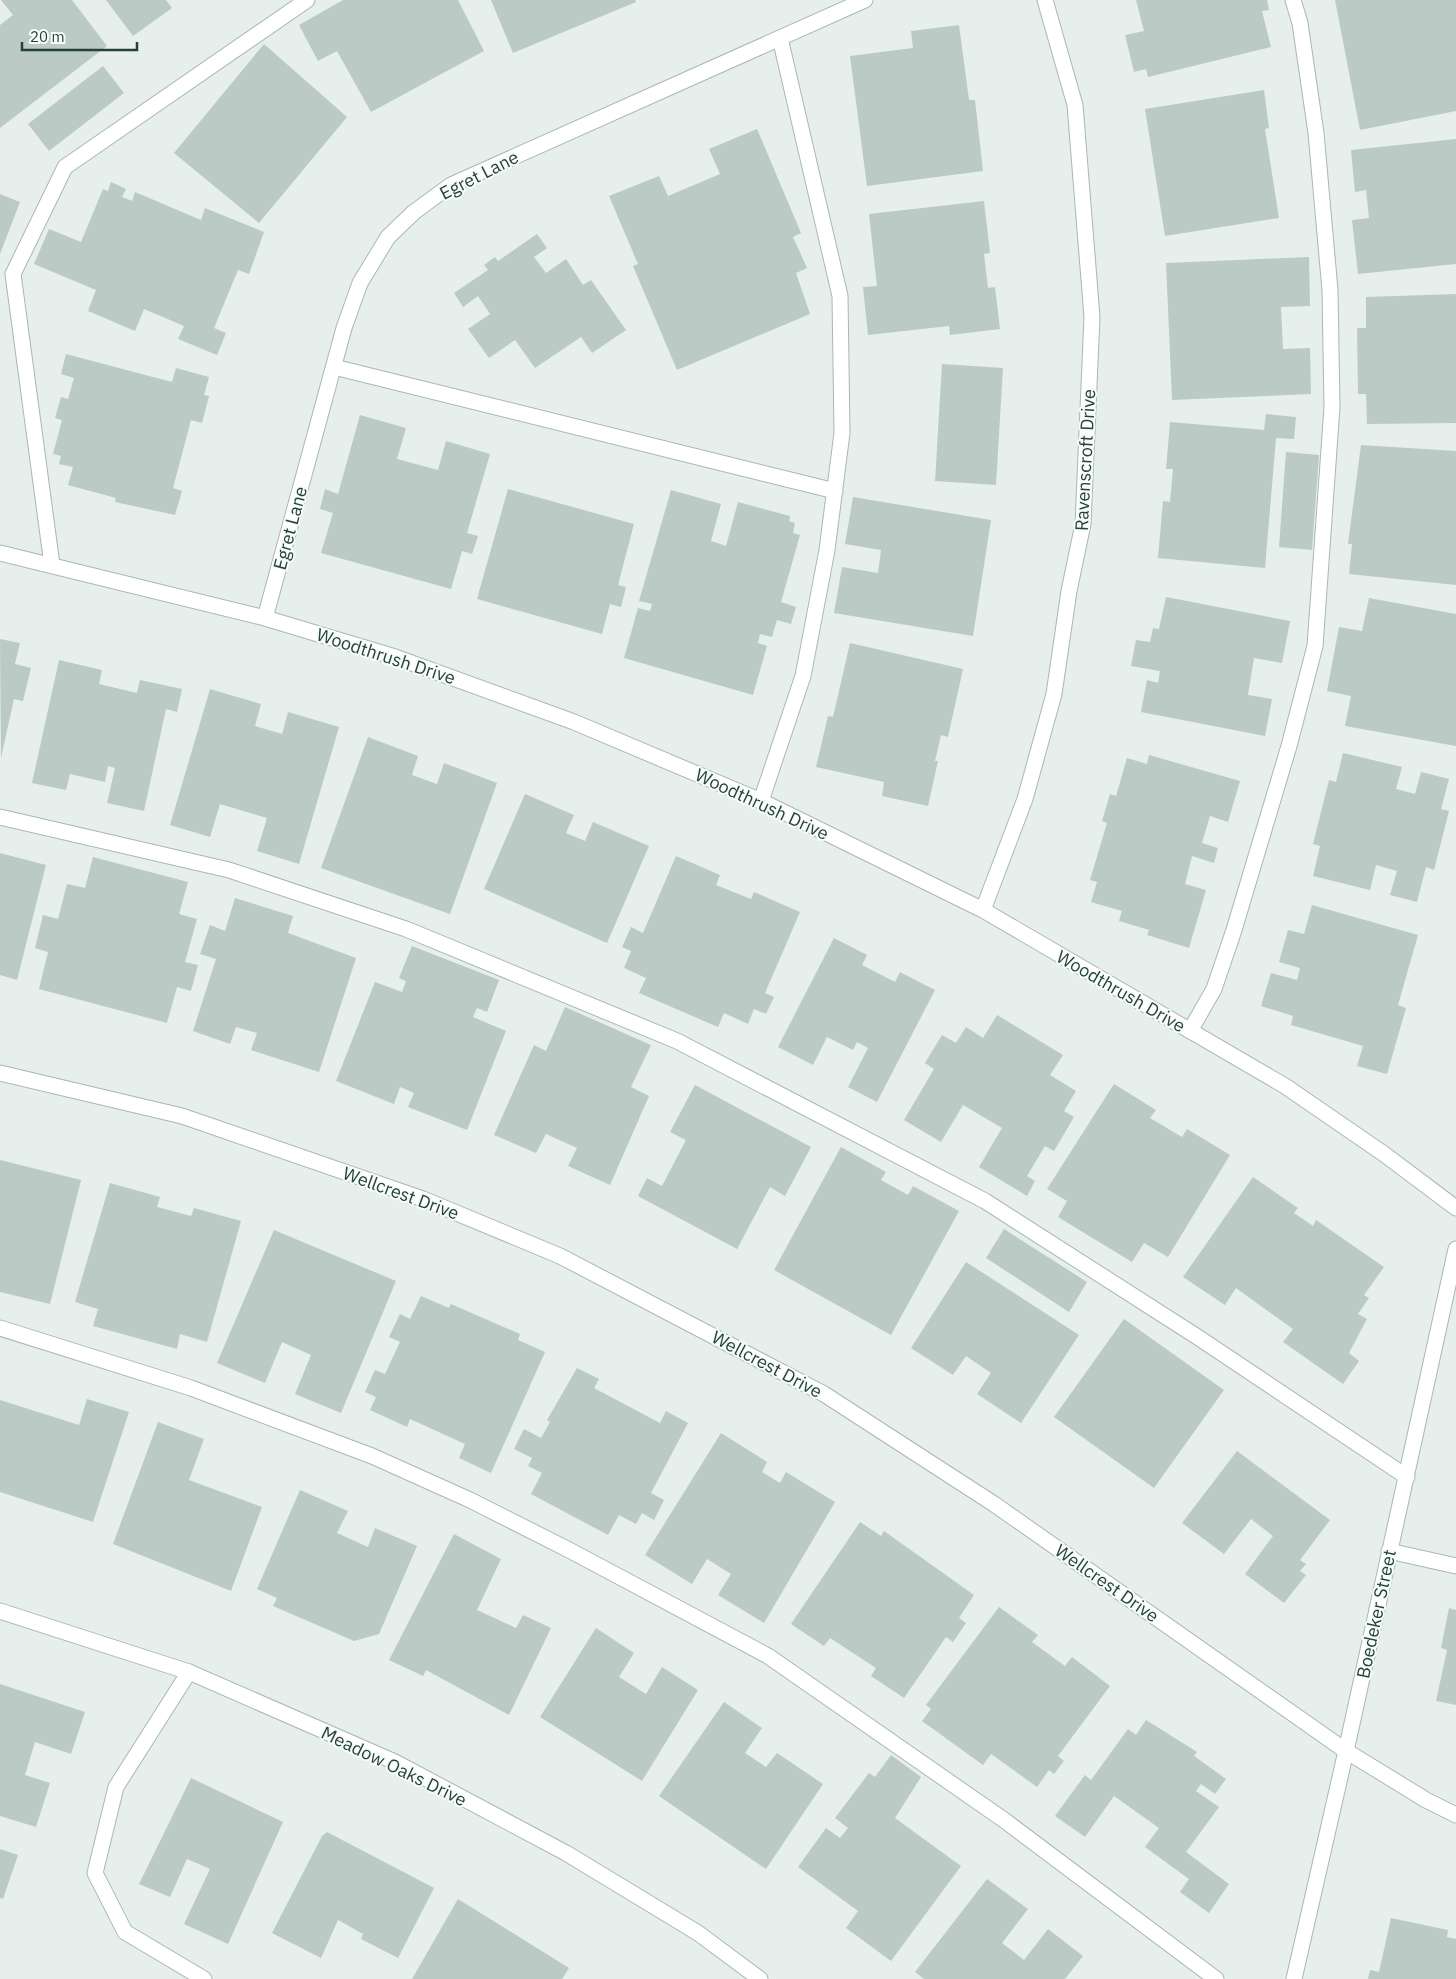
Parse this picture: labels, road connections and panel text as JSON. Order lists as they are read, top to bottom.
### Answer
{
  "streets": {
    "street": [
      "Egret Lane",
      "Ravenscroft Drive",
      "Woodthrush Drive",
      "Wellcrest Drive",
      "Boedeker Street",
      "Meadow Oaks Drive"
    ]
  },
  "crossings": [
    ["Egret Lane", "Woodthrush Drive"],
    ["Ravenscroft Drive", "Woodthrush Drive"],
    ["Wellcrest Drive", "Boedeker Street"]
  ],
  "scale_bar": "20 m"
}
